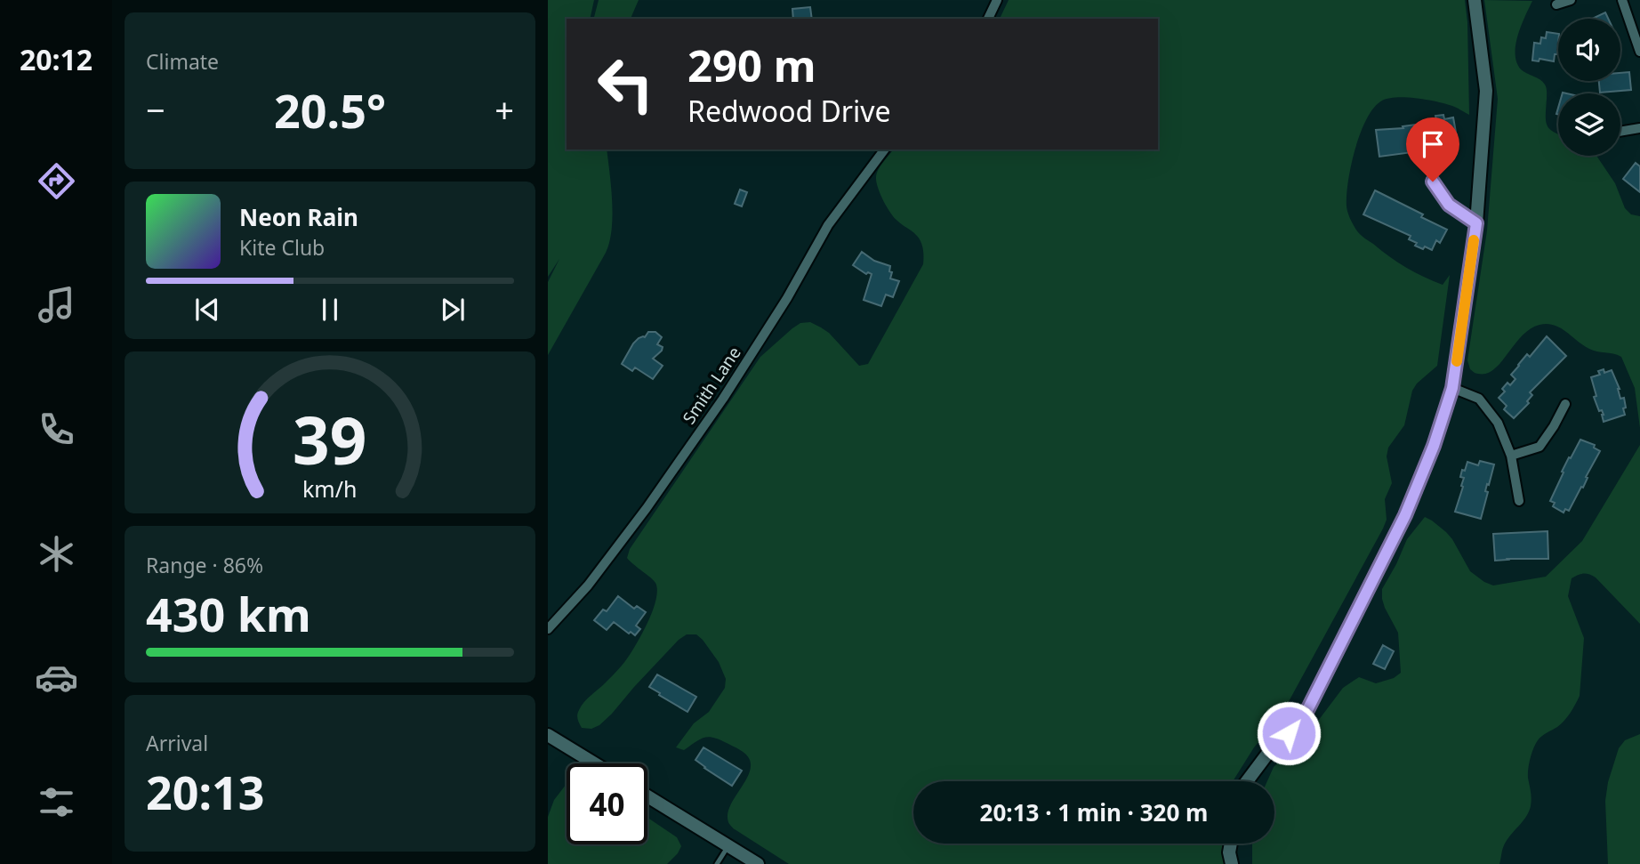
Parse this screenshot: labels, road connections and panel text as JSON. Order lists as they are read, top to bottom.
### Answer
{
  "streets": {
    "street": ["Smith Lane"]
  },
  "page": {
    "tabs": "20:12",
    "tile": [
      "Climate",
      ["Range · 86%", "430 km"],
      ["Arrival", "20:13"]
    ],
    "turn": ["290 m", "Redwood Drive"],
    "heat": ["−", "20.5°", "+"],
    "song": ["Neon Rain", "Kite Club"],
    "limit": "40",
    "trip": "20:13 · 1 min · 320 m",
    "gauge": ["39", "km/h"]
  }
}
